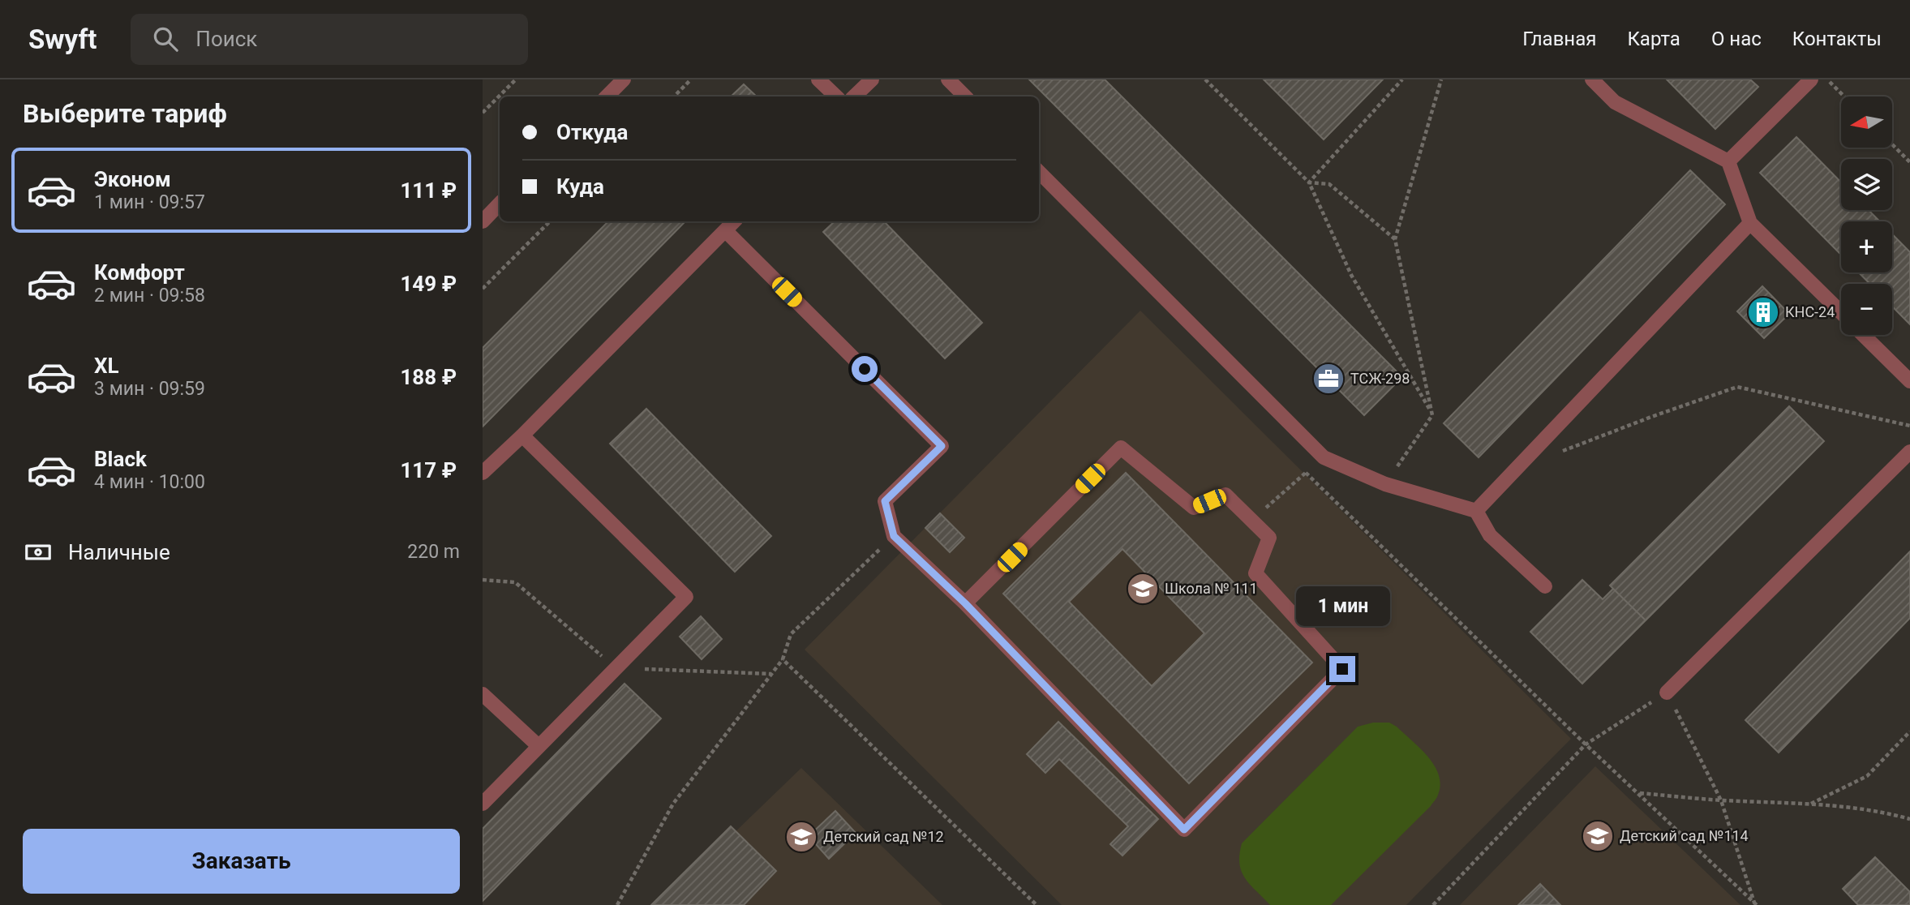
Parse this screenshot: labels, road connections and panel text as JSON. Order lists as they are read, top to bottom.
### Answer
{
  "places": {
    "building": ["КНС-24"],
    "office": ["ТСЖ-298"],
    "school or university": ["Школа № 111", "Детский сад №114", "Детский сад №12"]
  },
  "north": "left",
  "page": {
    "header": "Swyft",
    "search": "Поиск",
    "nav": [
      "Главная",
      "Карта",
      "О нас",
      "Контакты"
    ],
    "heading": "Выберите тариф",
    "map_buttons": ["+", "−"],
    "banner": ["Откуда", "Куда"],
    "list": [
      {
        "name": "Эконом",
        "note": "1 мин · 09:57",
        "value": "111 ₽"
      },
      {
        "name": "Комфорт",
        "note": "2 мин · 09:58",
        "value": "149 ₽"
      },
      {
        "name": "XL",
        "note": "3 мин · 09:59",
        "value": "188 ₽"
      },
      {
        "name": "Black",
        "note": "4 мин · 10:00",
        "value": "117 ₽"
      }
    ],
    "pay": ["Наличные", "220 m"],
    "bubble": "1 мин",
    "buttons": "Заказать"
  }
}
